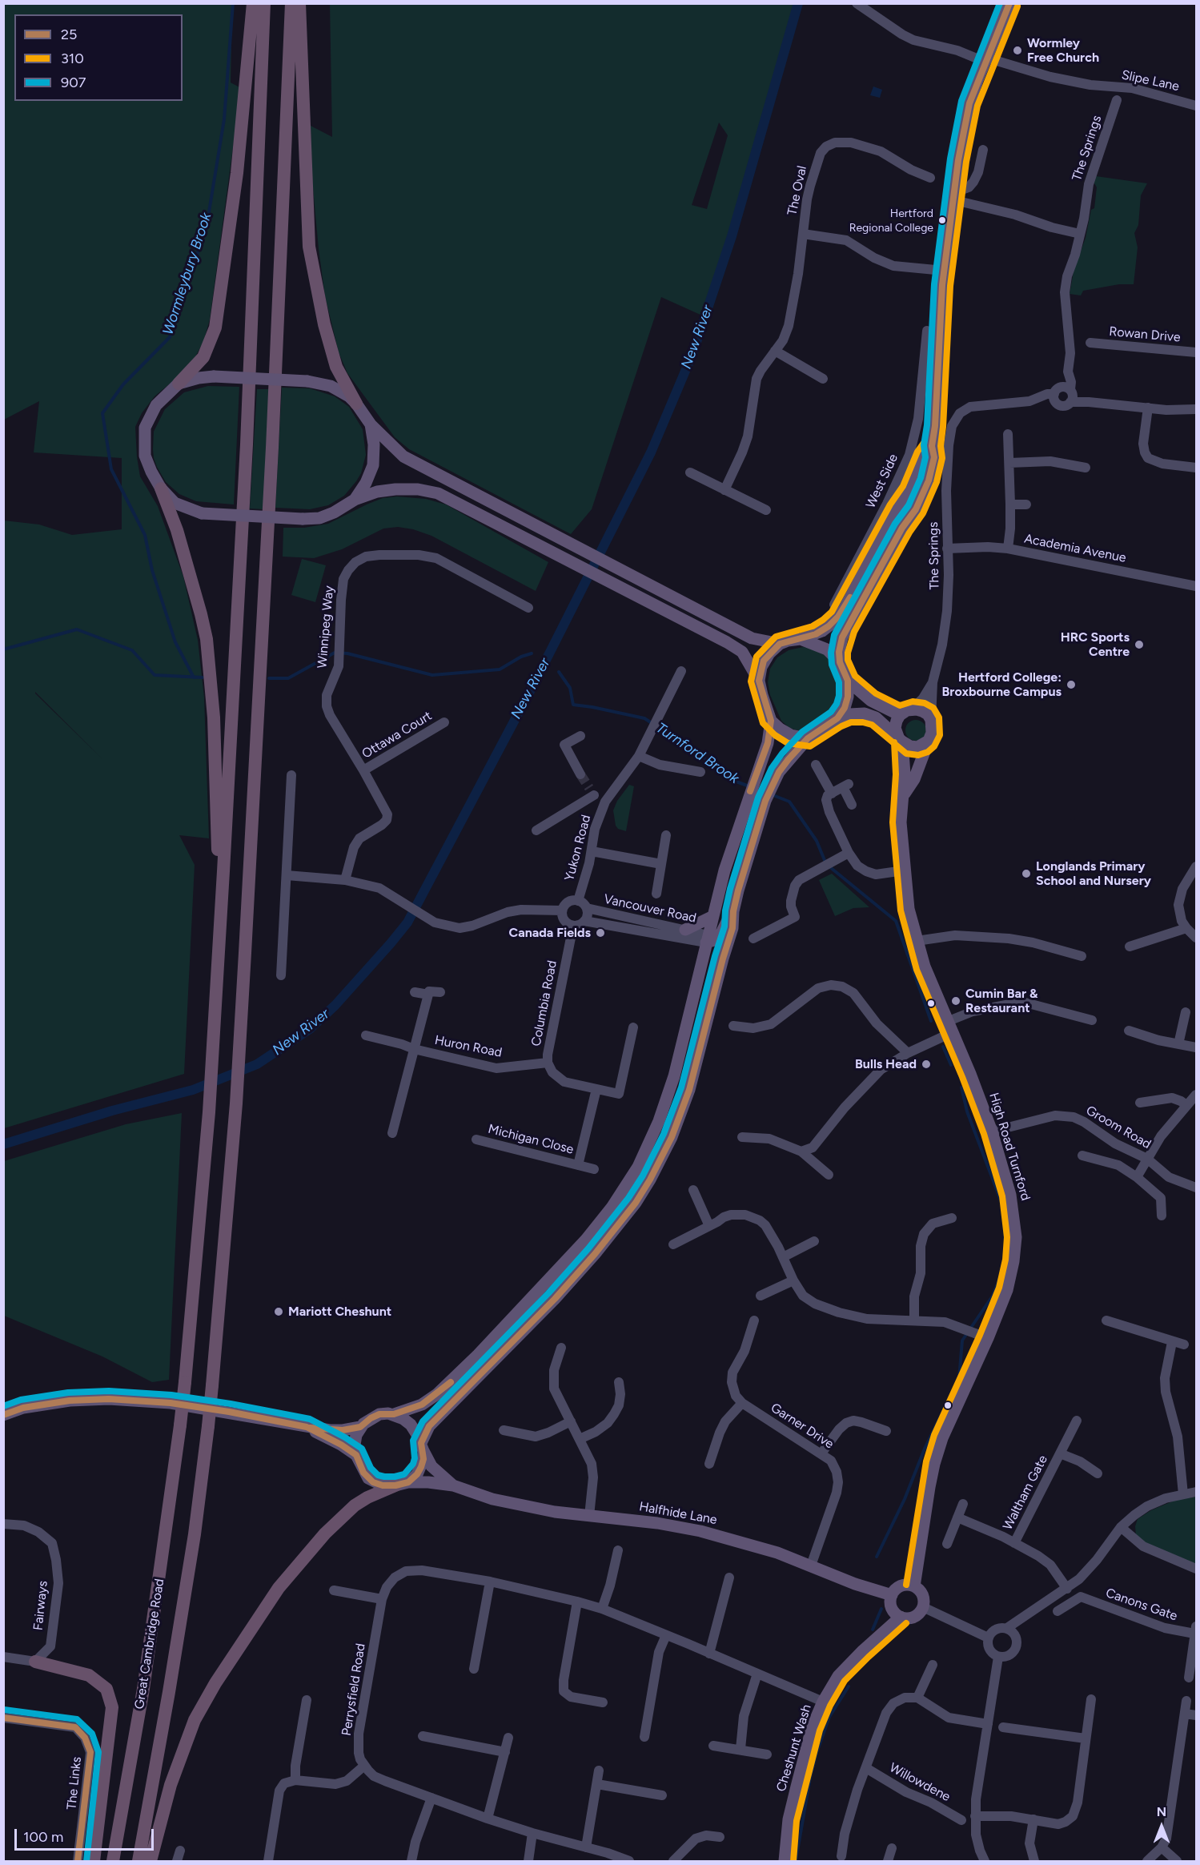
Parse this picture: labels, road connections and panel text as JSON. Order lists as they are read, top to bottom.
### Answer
{
  "streets": {
    "highway": ["Great Cambridge Road"],
    "main road": ["High Road Turnford", "Halfhide Lane", "Cheshunt Wash"],
    "street": [
      "Slipe Lane",
      "The Springs",
      "The Oval",
      "Rowan Drive",
      "West Side",
      "Academia Avenue",
      "Winnipeg Way",
      "Ottawa Court",
      "Yukon Road",
      "Vancouver Road",
      "Columbia Road",
      "Huron Road",
      "Groom Road",
      "Michigan Close",
      "Garner Drive",
      "Waltham Gate",
      "Canons Gate",
      "Fairways",
      "Perrysfield Road",
      "Willowdene",
      "The Links"
    ]
  },
  "crossings": [
    ["The Springs", "Academia Avenue"],
    ["The Springs", "High Road Turnford"],
    ["Winnipeg Way", "Ottawa Court"],
    ["Yukon Road", "Vancouver Road"],
    ["Yukon Road", "Columbia Road"],
    ["Vancouver Road", "Columbia Road"],
    ["Columbia Road", "Huron Road"],
    ["Columbia Road", "Michigan Close"],
    ["Groom Road", "High Road Turnford"],
    ["High Road Turnford", "Halfhide Lane"],
    ["High Road Turnford", "Cheshunt Wash"],
    ["Garner Drive", "Halfhide Lane"],
    ["Halfhide Lane", "Cheshunt Wash"],
    ["Perrysfield Road", "Cheshunt Wash"]
  ],
  "water": ["Wormleybury Brook", "New River", "Turnford Brook"],
  "places": [
    "Wormley Free Church",
    "Hertford Regional College",
    "HRC Sports Centre",
    "Hertford College: Broxbourne Campus",
    "Longlands Primary School and Nursery",
    "Canada Fields",
    "Cumin Bar & Restaurant",
    "Bulls Head",
    "Mariott Cheshunt"
  ],
  "lines": ["transit line 25", "transit line 907", "transit line 310"],
  "legend": ["25", "310", "907"],
  "scale_bar": "100 m",
  "north": "top"
}
